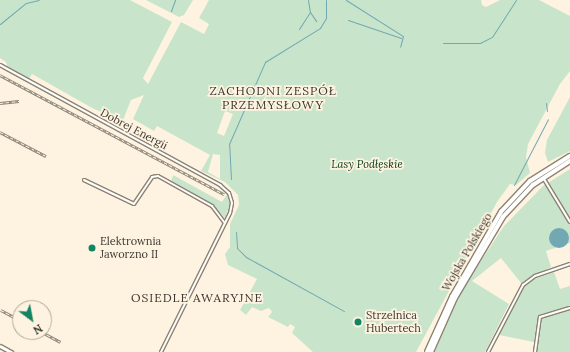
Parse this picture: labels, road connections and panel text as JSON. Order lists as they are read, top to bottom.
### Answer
{
  "streets": {
    "main road": ["Wojska Polskiego"],
    "street": ["Dobrej Energii"]
  },
  "districts": ["ZACHODNI ZESPÓŁ PRZEMYSŁOWY", "OSIEDLE AWARYJNE"],
  "parks": ["Lasy Podłęskie"],
  "places": ["Elektrownia Jaworzno II", "Strzelnica Hubertech"],
  "north": "bottom right"
}
